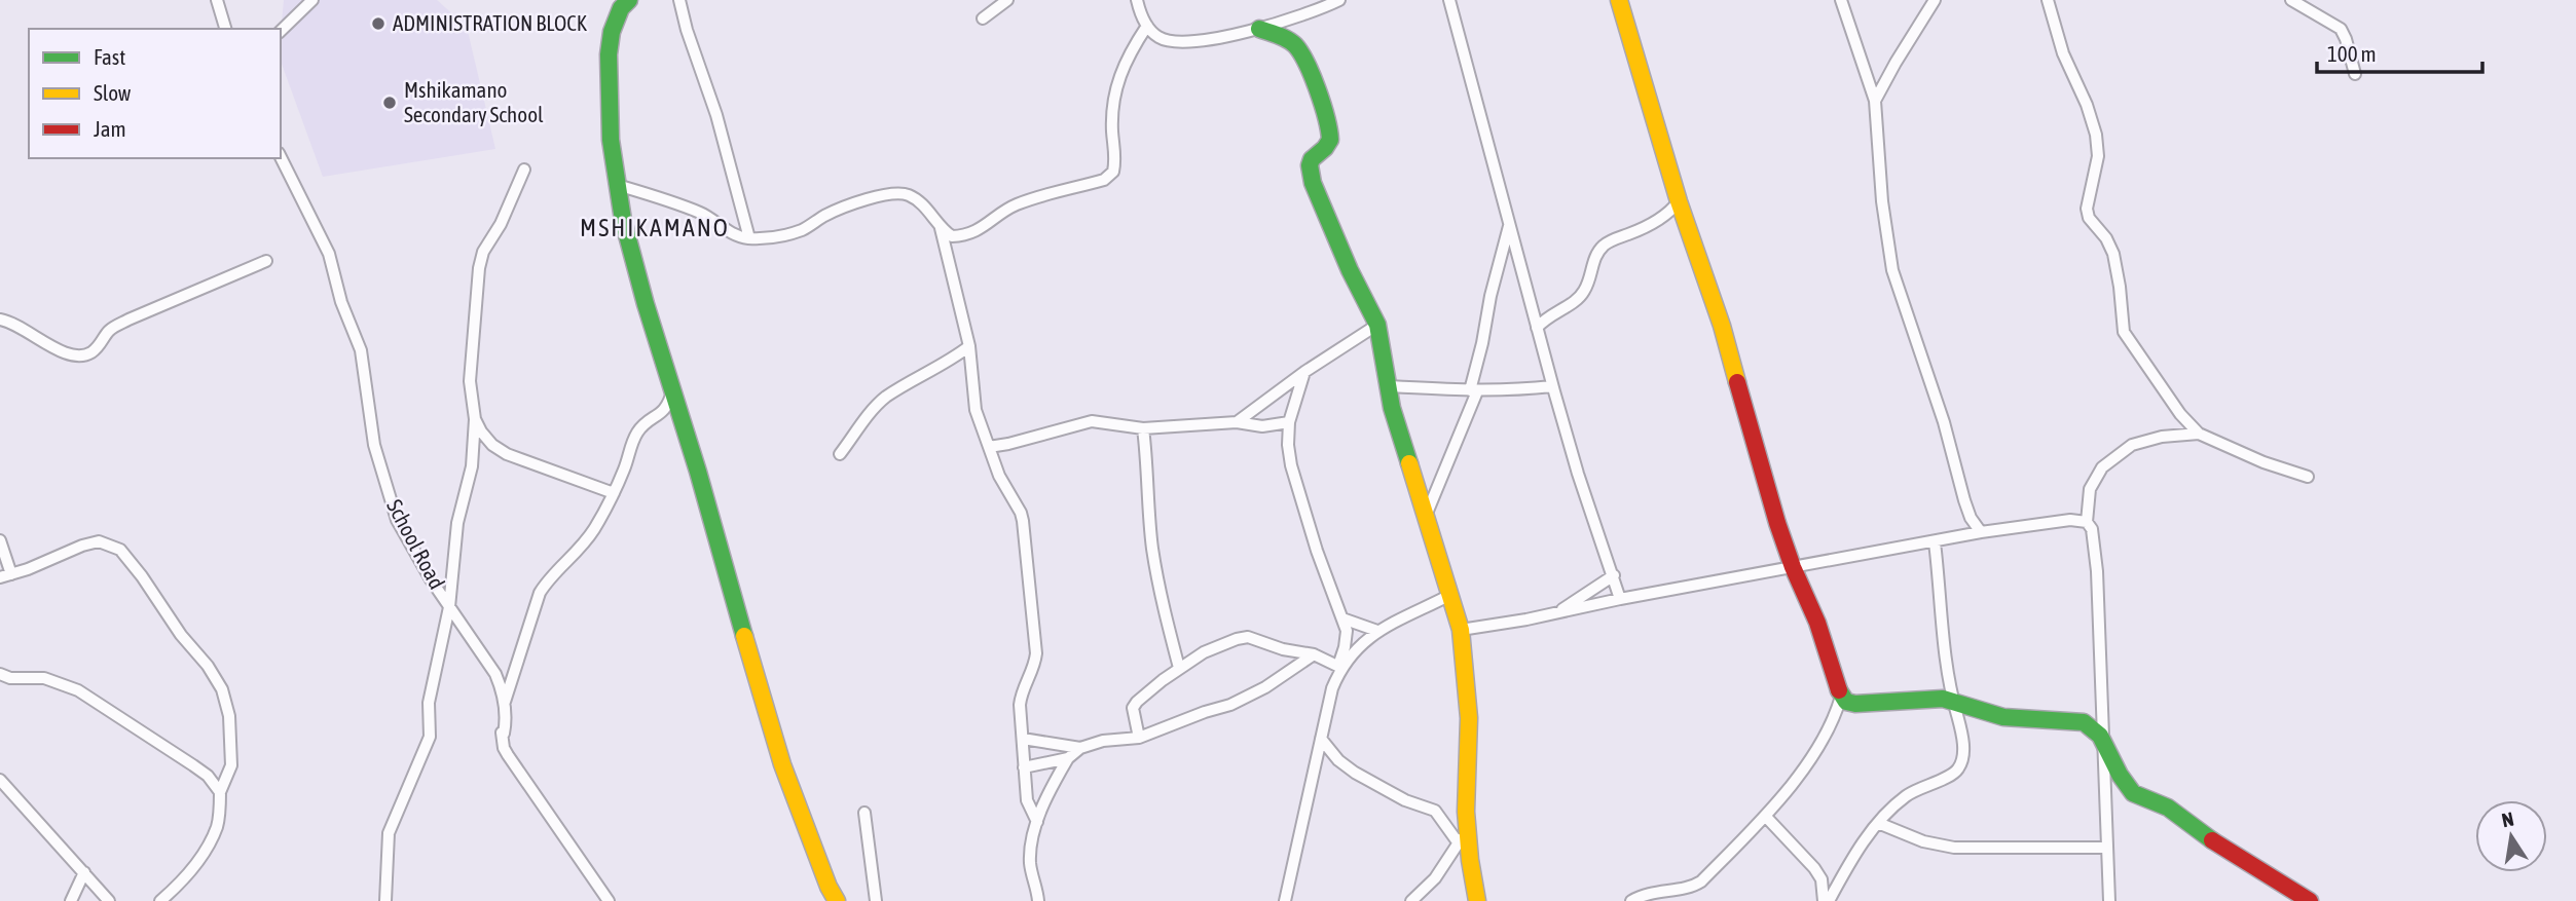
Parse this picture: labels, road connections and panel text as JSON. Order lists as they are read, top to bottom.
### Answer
{
  "streets": {
    "street": ["School Road"]
  },
  "districts": ["MSHIKAMANO"],
  "places": ["ADMINISTRATION BLOCK", "Mshikamano Secondary School"],
  "legend": ["Fast", "Slow", "Jam"],
  "scale_bar": "100 m",
  "north": "top"
}
